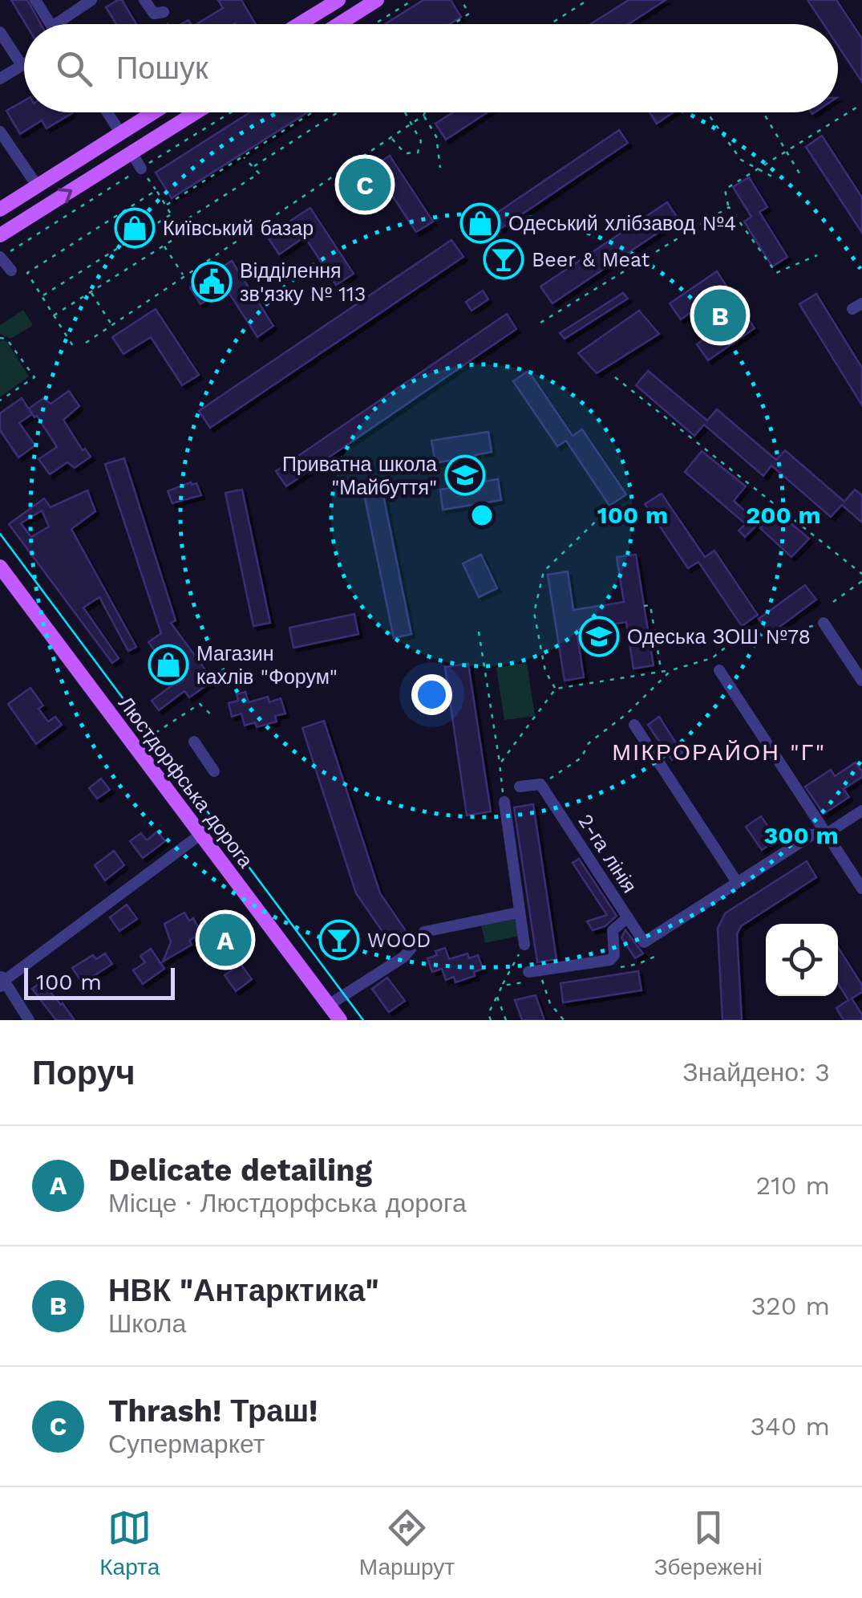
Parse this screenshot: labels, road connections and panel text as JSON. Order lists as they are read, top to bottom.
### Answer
{
  "streets": {
    "main road": ["Люстдорфська дорога"],
    "street": ["2-га лінія"]
  },
  "districts": ["МІКРОРАЙОН \"Г\""],
  "places": {
    "shop": ["Одеський хлібзавод №4", "Київський базар", "Магазин кахлів \"Форум\""],
    "bar": ["Beer & Meat", "WOOD"],
    "public building": ["Відділення зв'язку № 113"],
    "school or university": ["Приватна школа \"Майбуття\"", "Одеська ЗОШ №78"]
  },
  "scale_bar": "100 m",
  "page": {
    "search": "Пошук",
    "pins": ["C", "B", "A"],
    "scale": "100 m",
    "heading": ["Поруч", "Знайдено: 3"],
    "list": [
      {
        "mark": "A",
        "name": "Delicate detailing",
        "note": "Місце · Люстдорфська дорога",
        "value": "210 m"
      },
      {
        "mark": "B",
        "name": "НВК \"Антарктика\"",
        "note": "Школа",
        "value": "320 m"
      },
      {
        "mark": "C",
        "name": "Thrash! Траш!",
        "note": "Супермаркет",
        "value": "340 m"
      }
    ],
    "nav": ["Карта", "Маршрут", "Збережені"]
  },
  "rings": ["100 m", "200 m", "300 m"]
}
